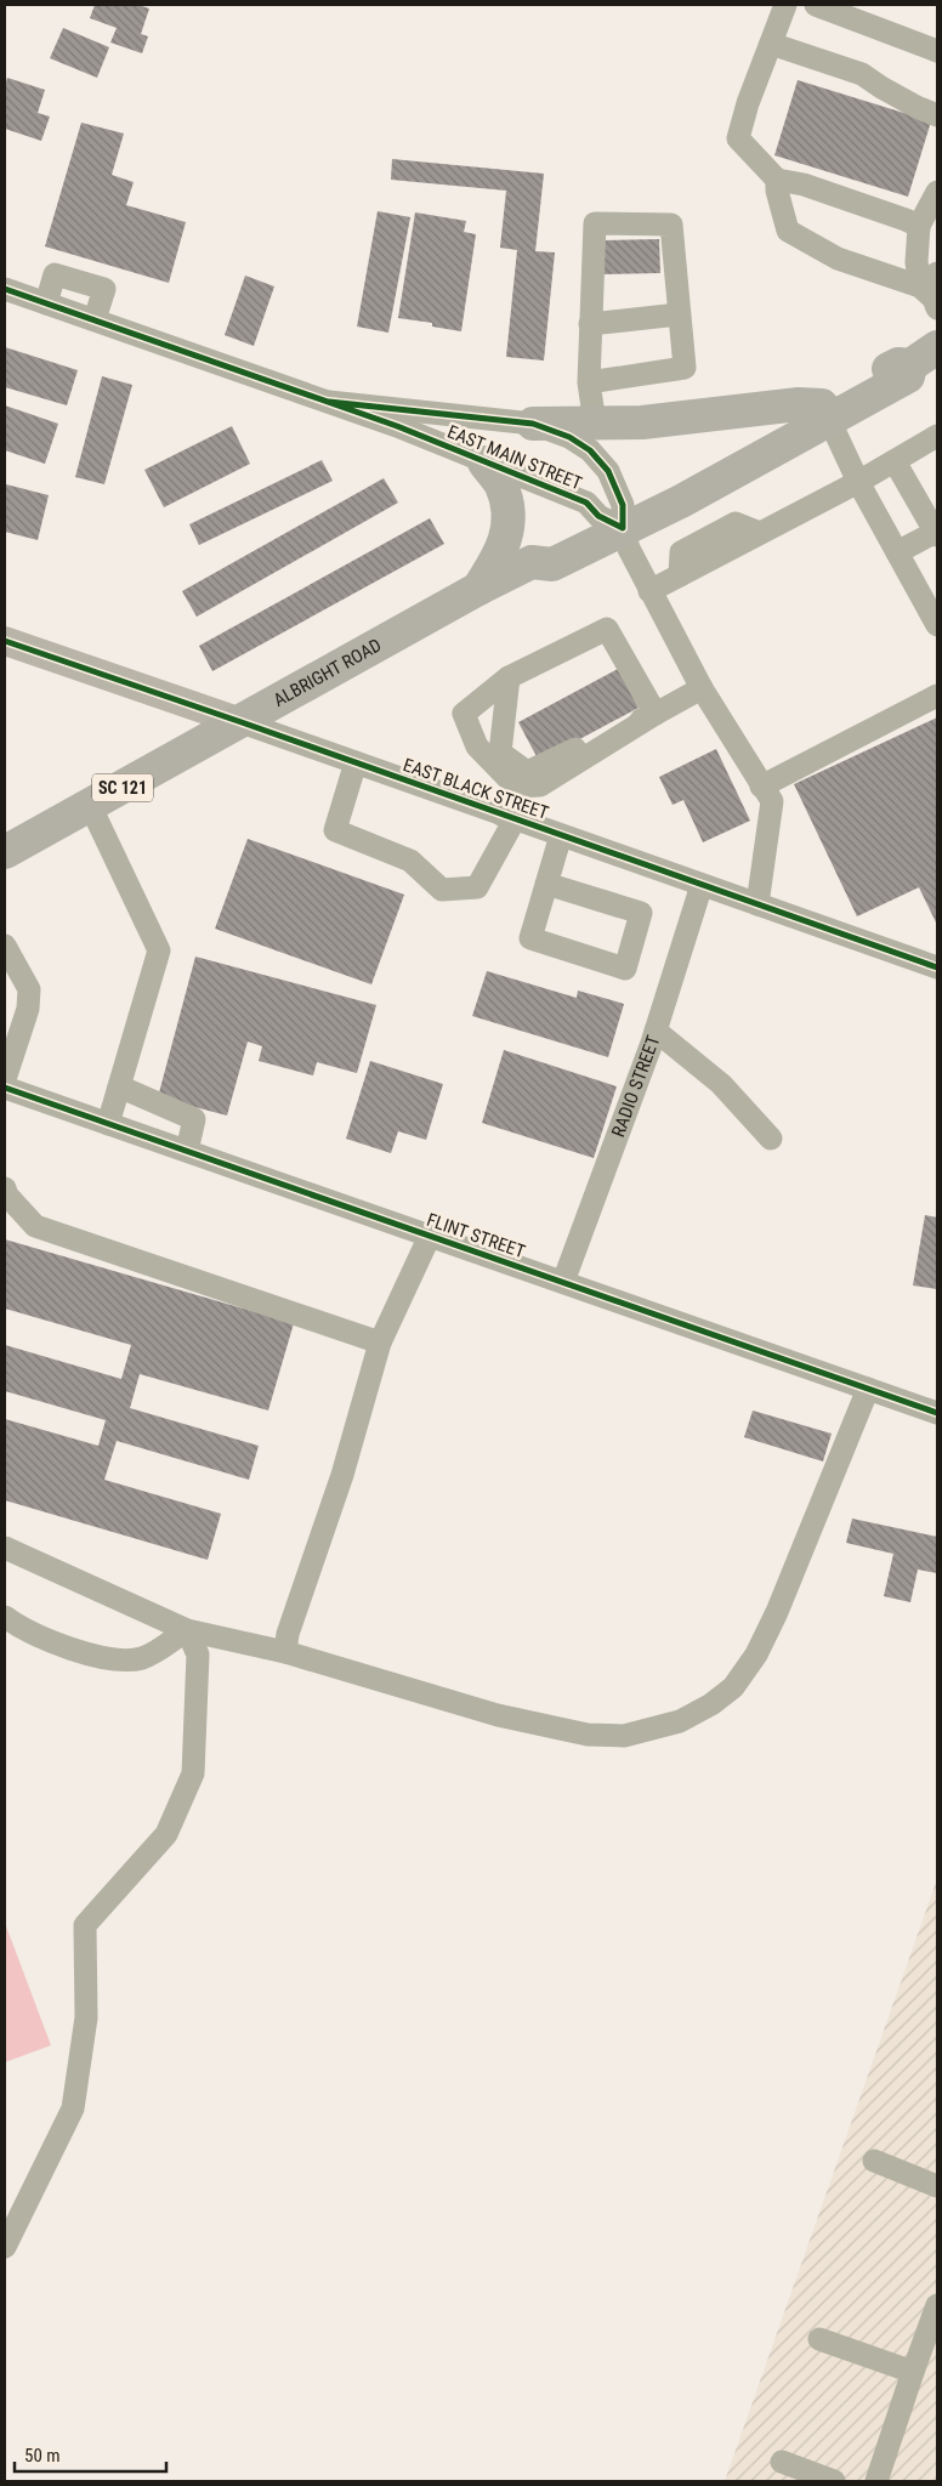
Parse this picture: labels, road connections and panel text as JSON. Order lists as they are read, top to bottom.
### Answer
{
  "streets": {
    "highway": ["ALBRIGHT ROAD", "SC 121"],
    "main road": ["EAST BLACK STREET"],
    "street": ["EAST MAIN STREET", "RADIO STREET", "FLINT STREET"]
  },
  "crossings": [
    ["EAST MAIN STREET", "ALBRIGHT ROAD"],
    ["ALBRIGHT ROAD", "EAST BLACK STREET"],
    ["EAST BLACK STREET", "RADIO STREET"],
    ["RADIO STREET", "FLINT STREET"]
  ],
  "scale_bar": "50 m"
}
